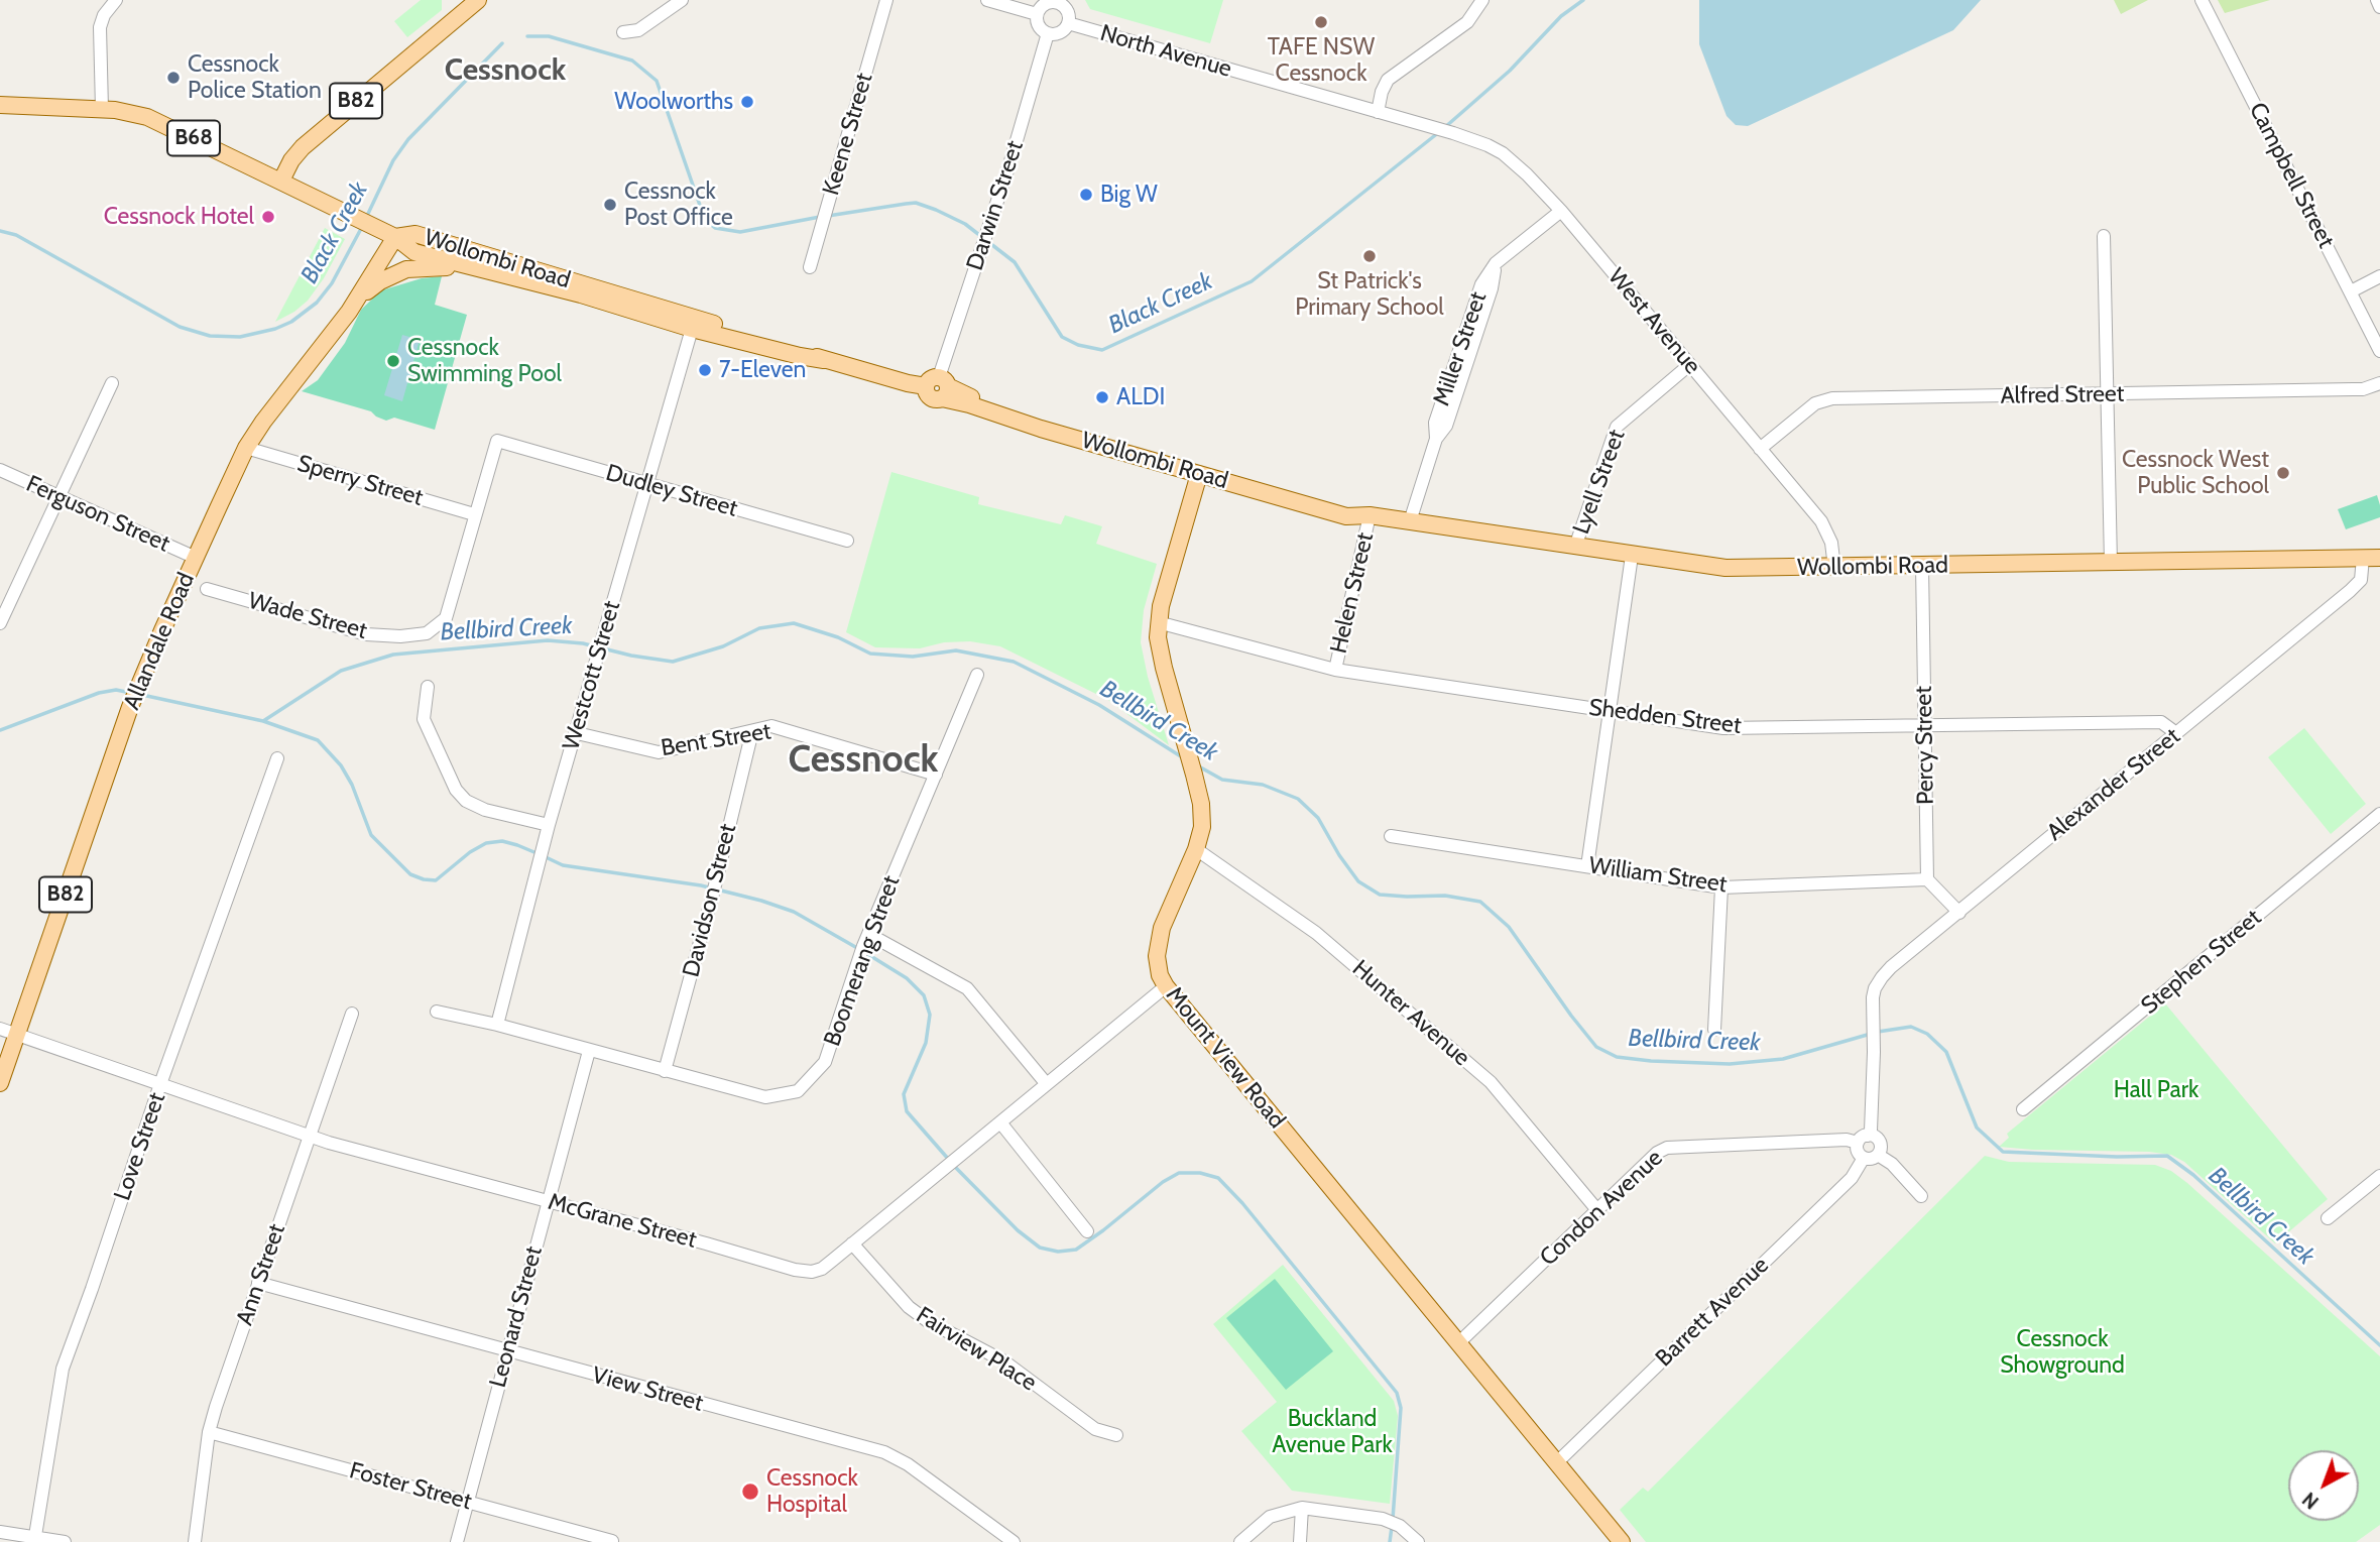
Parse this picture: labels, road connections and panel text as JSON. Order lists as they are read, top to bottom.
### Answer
{
  "streets": {
    "main road": [
      "B82",
      "B68",
      "Wollombi Road",
      "Allandale Road",
      "Mount View Road"
    ],
    "street": [
      "North Avenue",
      "Keene Street",
      "Campbell Street",
      "Darwin Street",
      "West Avenue",
      "Miller Street",
      "Alfred Street",
      "Sperry Street",
      "Lyell Street",
      "Dudley Street",
      "Ferguson Street",
      "Helen Street",
      "Wade Street",
      "Westcott Street",
      "Shedden Street",
      "Bent Street",
      "Percy Street",
      "Alexander Street",
      "William Street",
      "Davidson Street",
      "Boomerang Street",
      "Stephen Street",
      "Hunter Avenue",
      "Love Street",
      "Condon Avenue",
      "McGrane Street",
      "Ann Street",
      "Barrett Avenue",
      "Leonard Street",
      "Fairview Place",
      "View Street",
      "Foster Street"
    ]
  },
  "crossings": [
    ["North Avenue", "Darwin Street"],
    ["North Avenue", "West Avenue"],
    ["B82", "B68"],
    ["Darwin Street", "Wollombi Road"],
    ["Wollombi Road", "West Avenue"],
    ["Wollombi Road", "Miller Street"],
    ["Wollombi Road", "Lyell Street"],
    ["Wollombi Road", "Helen Street"],
    ["Wollombi Road", "Allandale Road"],
    ["Wollombi Road", "Westcott Street"],
    ["Wollombi Road", "Percy Street"],
    ["Wollombi Road", "Alexander Street"],
    ["Wollombi Road", "Mount View Road"],
    ["West Avenue", "Miller Street"],
    ["West Avenue", "Alfred Street"],
    ["West Avenue", "Lyell Street"],
    ["Sperry Street", "Dudley Street"],
    ["Sperry Street", "Wade Street"],
    ["Sperry Street", "Allandale Road"],
    ["Dudley Street", "Wade Street"],
    ["Dudley Street", "Westcott Street"],
    ["Ferguson Street", "Allandale Road"],
    ["Helen Street", "Shedden Street"],
    ["Allandale Road", "McGrane Street"],
    ["Westcott Street", "Bent Street"],
    ["Westcott Street", "Boomerang Street"],
    ["Shedden Street", "Percy Street"],
    ["Shedden Street", "Alexander Street"],
    ["Shedden Street", "Mount View Road"],
    ["Bent Street", "Davidson Street"],
    ["Bent Street", "Boomerang Street"],
    ["Percy Street", "William Street"],
    ["Alexander Street", "Condon Avenue"],
    ["Alexander Street", "Barrett Avenue"],
    ["Davidson Street", "Boomerang Street"],
    ["Boomerang Street", "Leonard Street"],
    ["Hunter Avenue", "Mount View Road"],
    ["Hunter Avenue", "Condon Avenue"],
    ["Mount View Road", "Condon Avenue"],
    ["Mount View Road", "McGrane Street"],
    ["Mount View Road", "Barrett Avenue"],
    ["Love Street", "McGrane Street"],
    ["Condon Avenue", "Barrett Avenue"],
    ["McGrane Street", "Ann Street"],
    ["McGrane Street", "Leonard Street"],
    ["McGrane Street", "Fairview Place"],
    ["Ann Street", "View Street"],
    ["Ann Street", "Foster Street"],
    ["Leonard Street", "View Street"],
    ["Leonard Street", "Foster Street"]
  ],
  "districts": ["Cessnock", "Cessnock"],
  "water": ["Black Creek", "Bellbird Creek"],
  "parks": ["Hall Park", "Cessnock Showground", "Buckland Avenue Park"],
  "places": [
    "TAFE NSW Cessnock",
    "Cessnock Police Station",
    "Woolworths",
    "Big W",
    "Cessnock Post Office",
    "Cessnock Hotel",
    "St Patrick's Primary School",
    "Cessnock Swimming Pool",
    "7-Eleven",
    "ALDI",
    "Cessnock West Public School",
    "Cessnock Hospital"
  ],
  "north": "bottom left"
}
